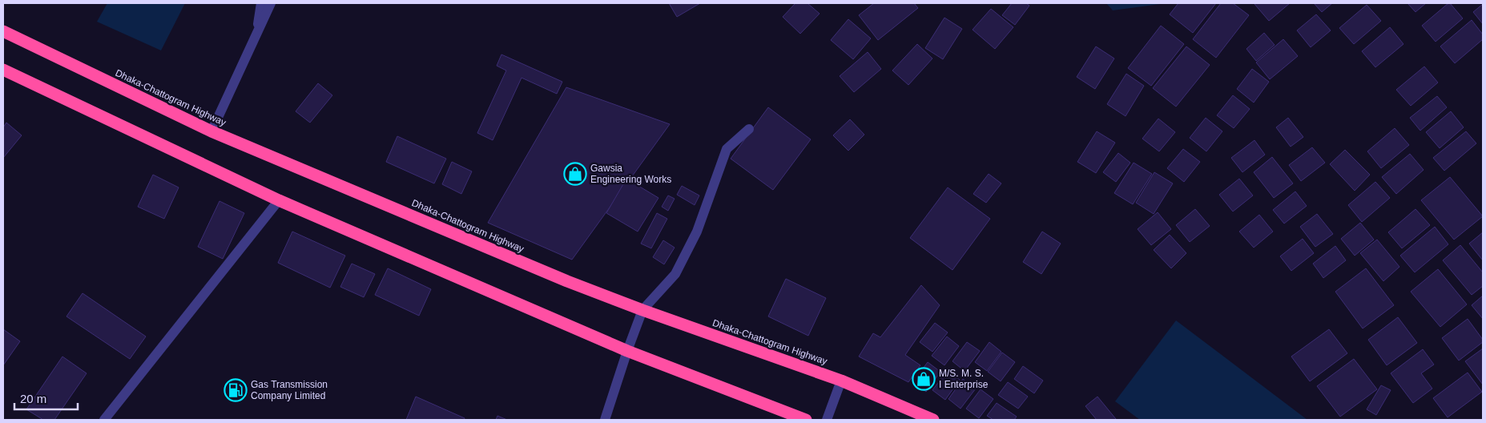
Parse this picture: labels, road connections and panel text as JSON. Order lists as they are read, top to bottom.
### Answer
{
  "streets": {
    "highway": ["Dhaka-Chattogram Highway"]
  },
  "places": {
    "shop": ["Gawsia Engineering Works", "M/S. M. S. I Enterprise"],
    "fuel station": ["Gas Transmission Company Limited"]
  },
  "scale_bar": "20 m"
}
